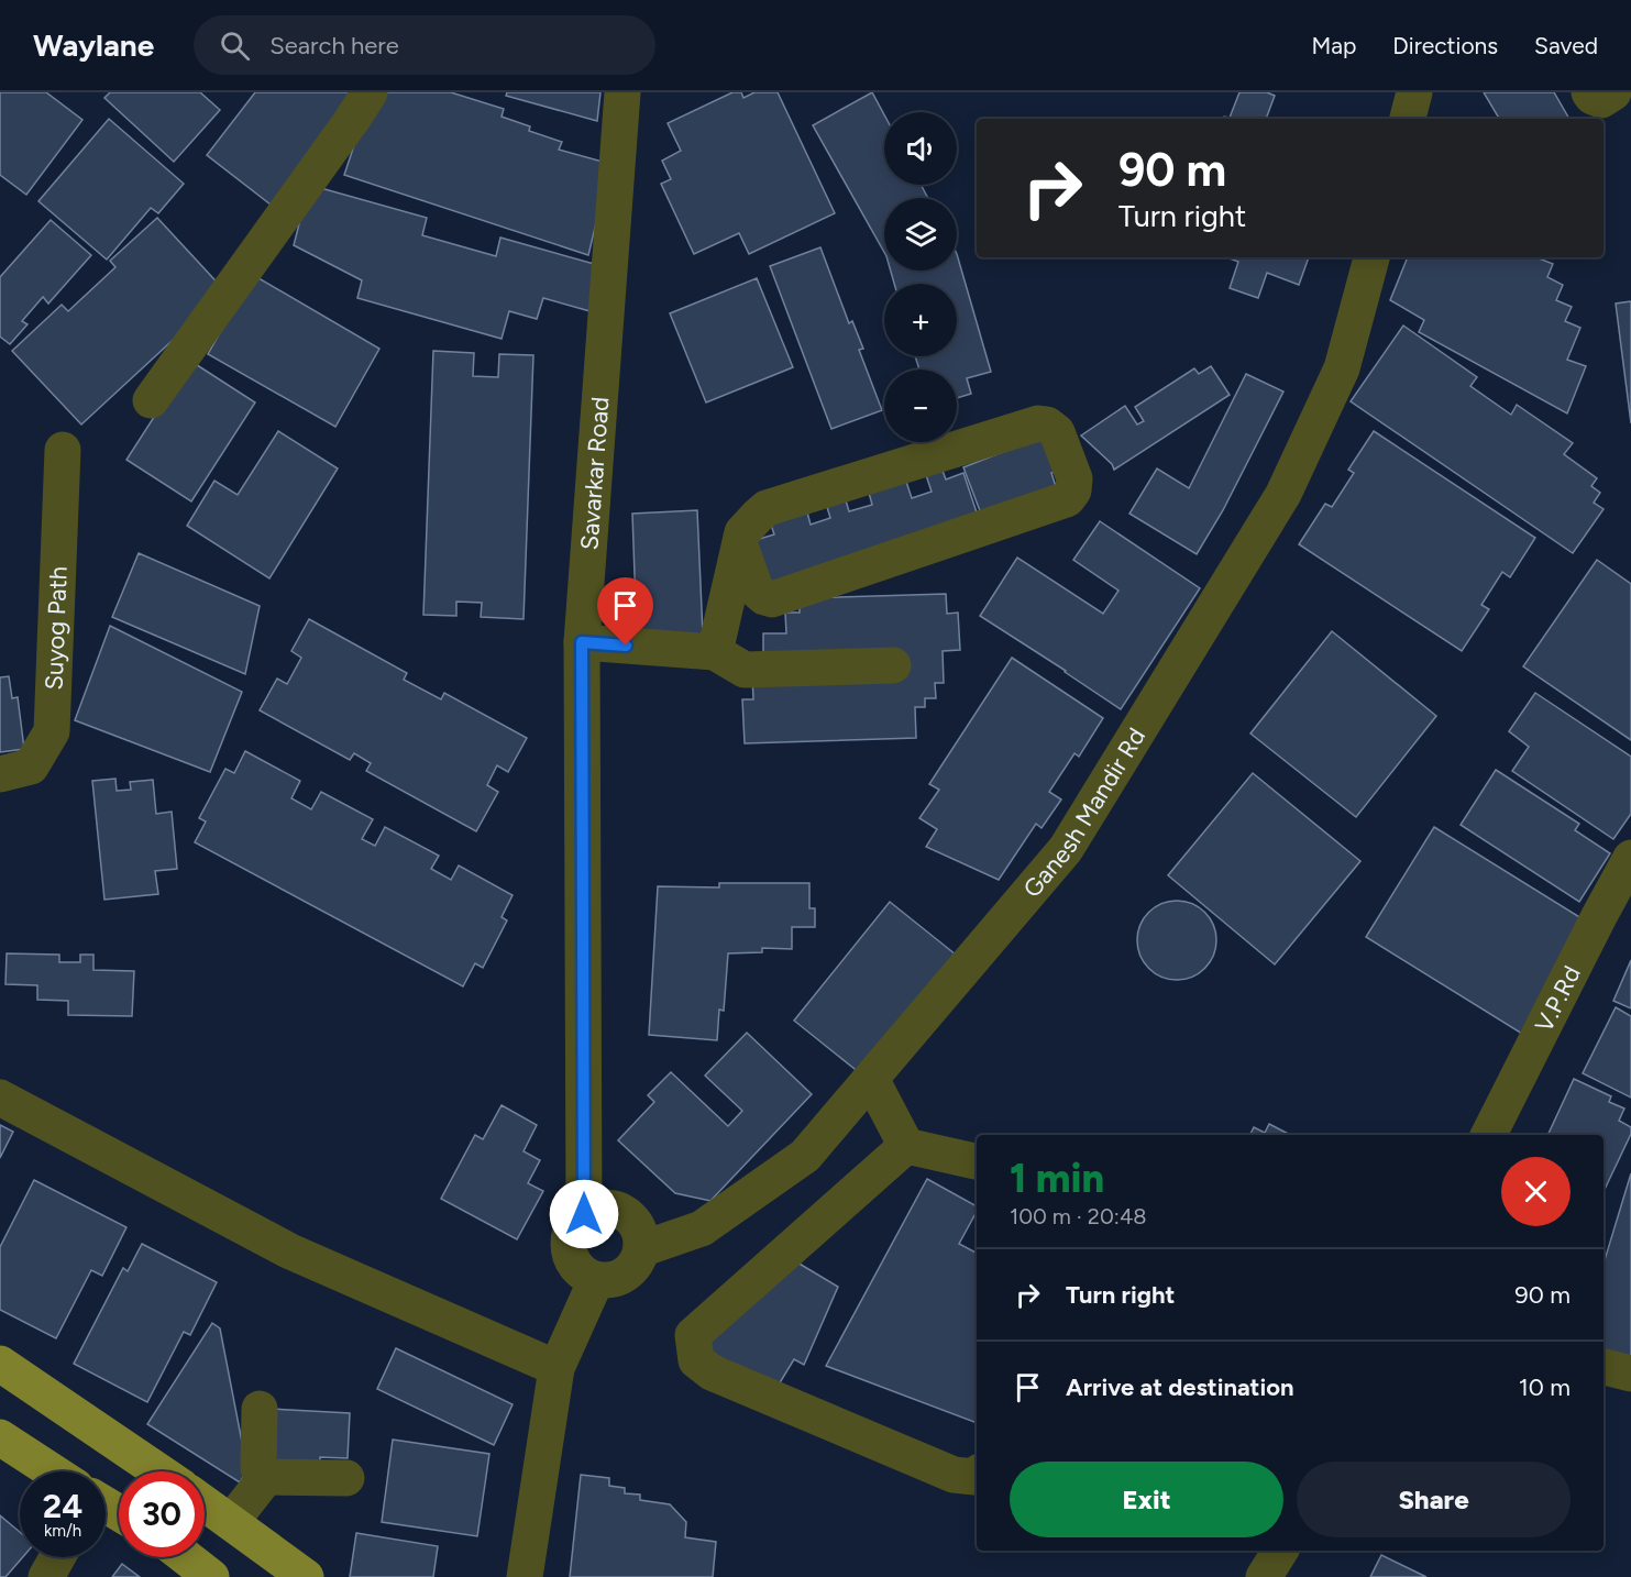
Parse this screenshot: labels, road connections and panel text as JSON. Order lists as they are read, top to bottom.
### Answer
{
  "streets": {
    "street": [
      "Savarkar Road",
      "Suyog Path",
      "Ganesh Mandir Rd",
      "V.P.Rd"
    ]
  },
  "crossings": [
    ["Savarkar Road", "Ganesh Mandir Rd"]
  ],
  "page": {
    "header": "Waylane",
    "search": "Search here",
    "nav": ["Map", "Directions", "Saved"],
    "map_buttons": ["+", "−"],
    "turn": ["90 m", "Turn right"],
    "heading": ["1 min", "100 m · 20:48"],
    "list": [
      {
        "name": "Turn right",
        "value": "90 m"
      },
      {
        "name": "Arrive at destination",
        "value": "10 m"
      }
    ],
    "buttons": ["Exit", "Share"],
    "speed": "24 km/h",
    "limit": "30"
  }
}
